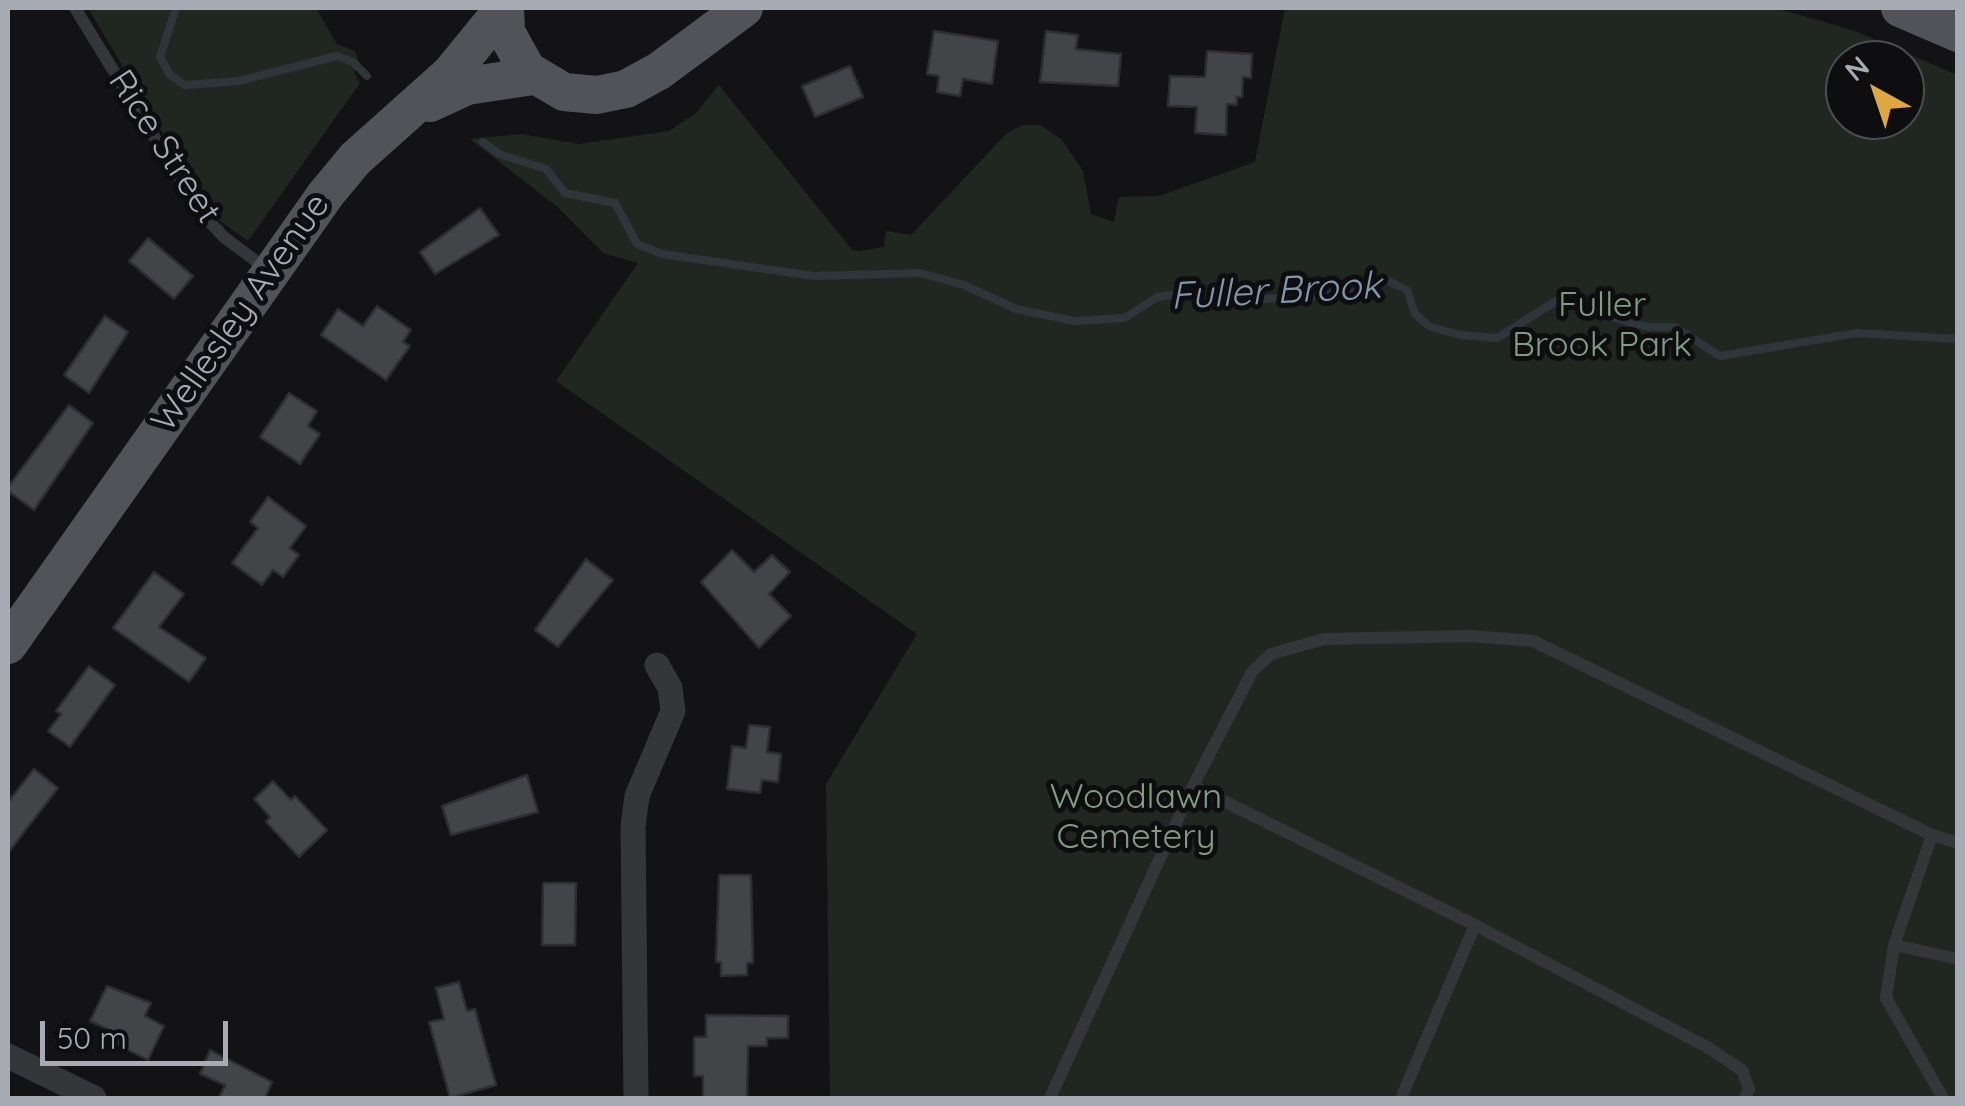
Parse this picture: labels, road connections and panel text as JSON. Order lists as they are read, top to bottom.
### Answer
{
  "streets": {
    "main road": ["Wellesley Avenue"],
    "lane": ["Rice Street"]
  },
  "crossings": [
    ["Rice Street", "Wellesley Avenue"]
  ],
  "water": ["Fuller Brook"],
  "parks": ["Fuller Brook Park", "Woodlawn Cemetery"],
  "scale_bar": "50 m",
  "north": "top left"
}
